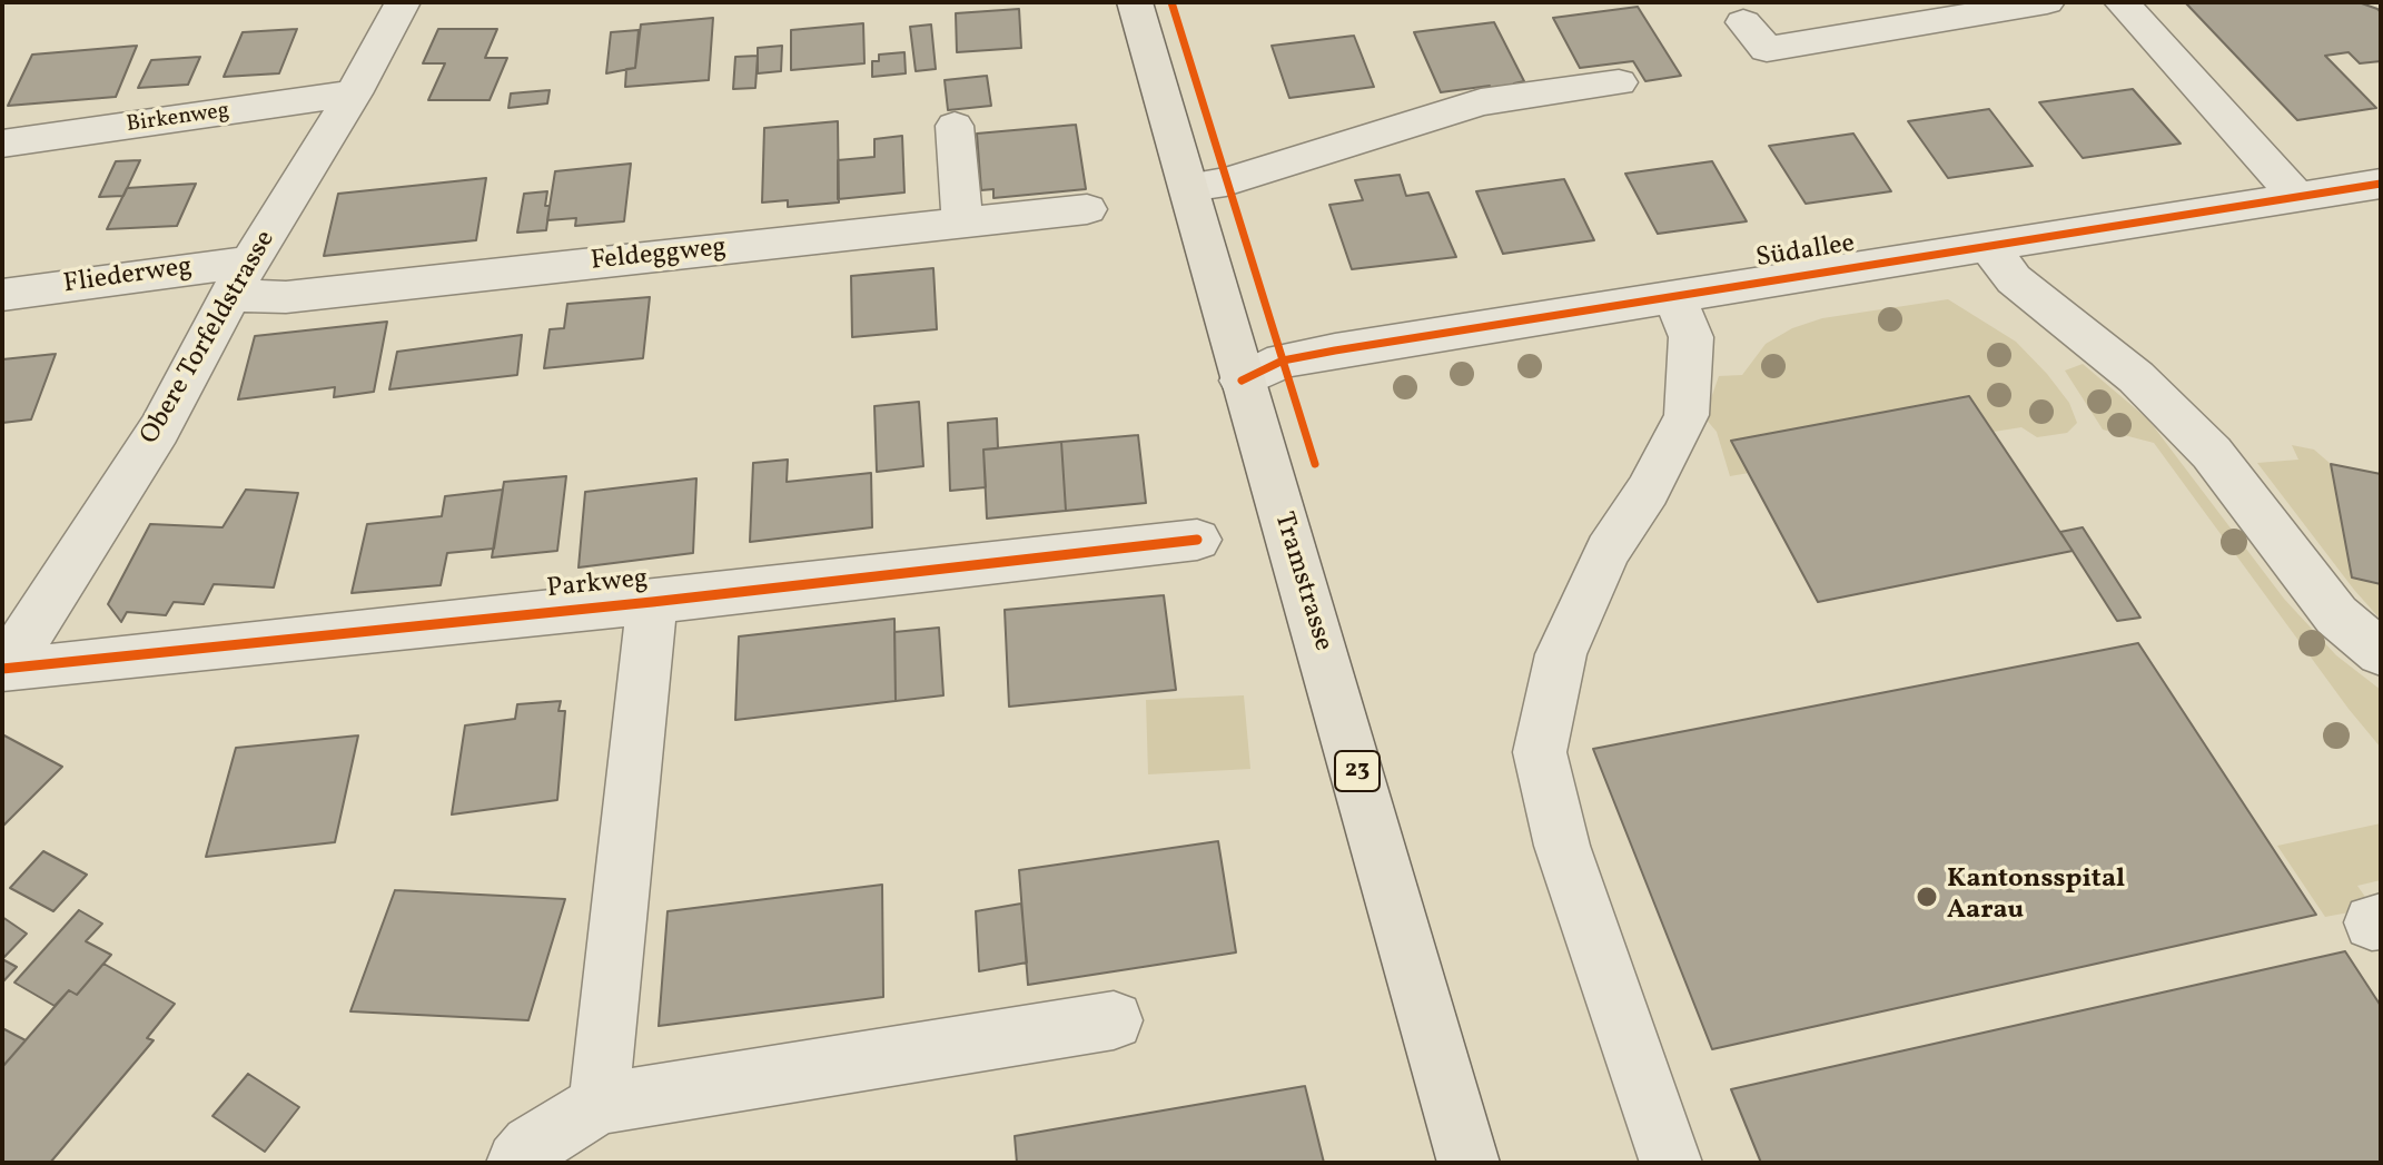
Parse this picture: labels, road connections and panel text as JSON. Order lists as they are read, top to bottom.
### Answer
{
  "streets": {
    "main road": ["Tramstrasse", "23"],
    "street": [
      "Birkenweg",
      "Südallee",
      "Feldeggweg",
      "Fliederweg",
      "Obere Torfeldstrasse",
      "Parkweg"
    ]
  },
  "crossings": [
    ["Birkenweg", "Obere Torfeldstrasse"],
    ["Südallee", "Tramstrasse"],
    ["Feldeggweg", "Fliederweg"],
    ["Feldeggweg", "Obere Torfeldstrasse"],
    ["Fliederweg", "Obere Torfeldstrasse"],
    ["Obere Torfeldstrasse", "Parkweg"]
  ],
  "places": ["Kantonsspital Aarau"]
}
